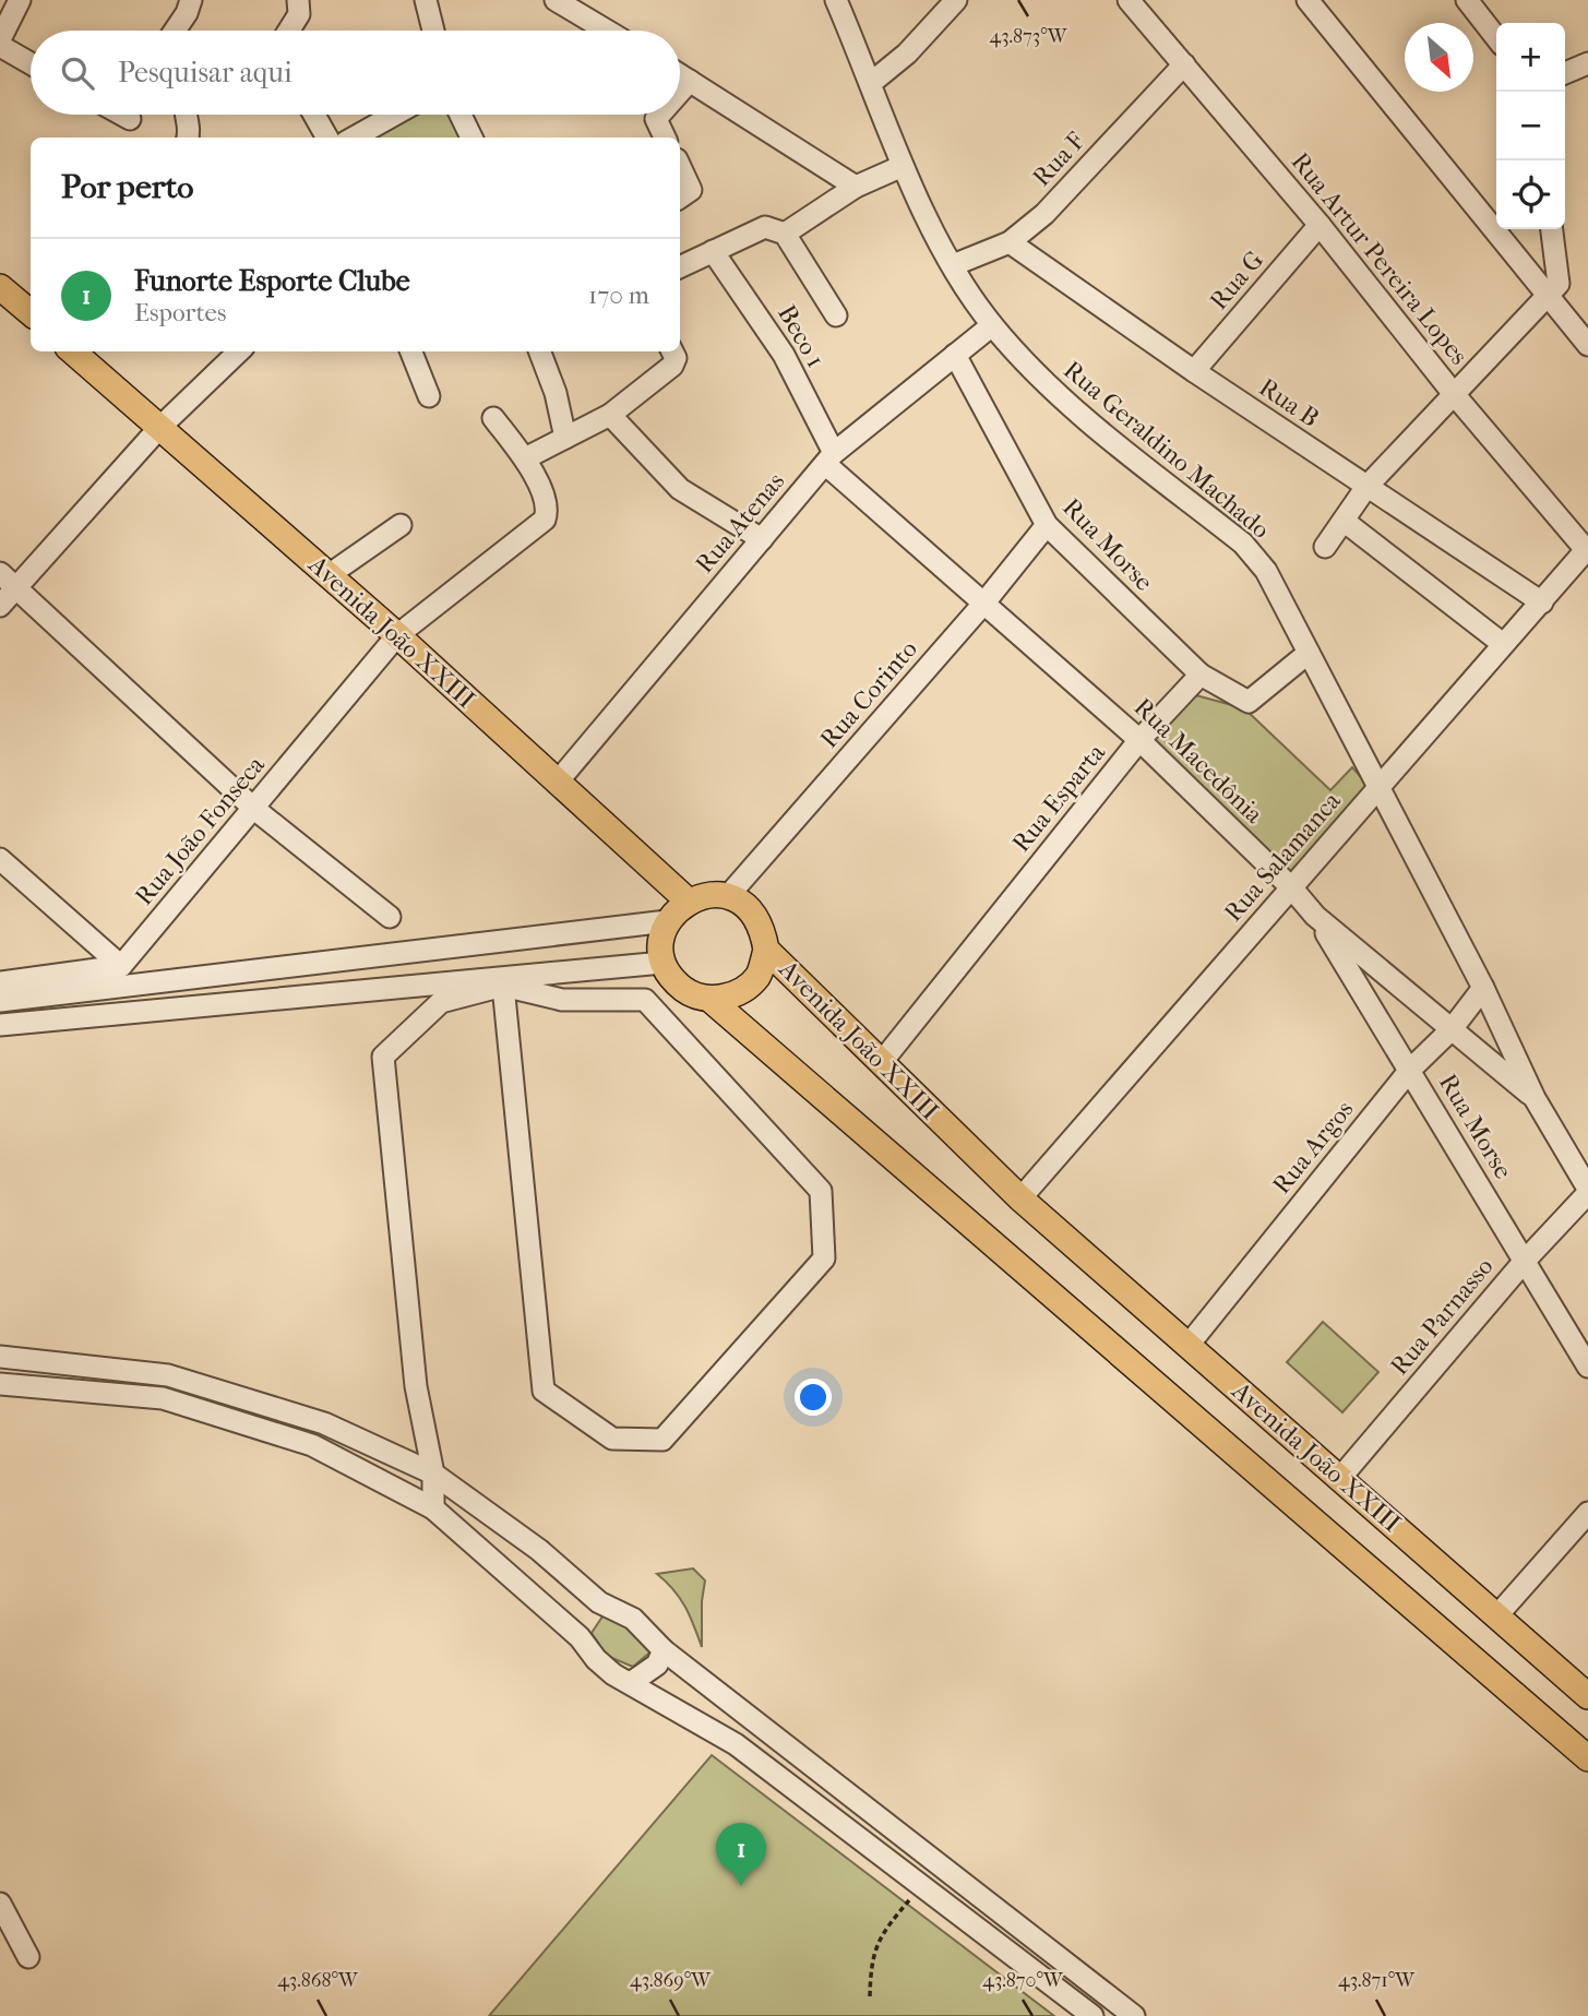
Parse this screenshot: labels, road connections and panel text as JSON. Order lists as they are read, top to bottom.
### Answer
{
  "streets": {
    "main road": ["Avenida João XXIII"],
    "street": [
      "Rua F",
      "Rua Artur Pereira Lopes",
      "Rua G",
      "Beco 1",
      "Rua B",
      "Rua Geraldino Machado",
      "Rua Atenas",
      "Rua Morse",
      "Rua Corinto",
      "Rua Macedônia",
      "Rua Esparta",
      "Rua João Fonseca",
      "Rua Salamanca",
      "Rua Argos",
      "Rua Parnasso"
    ]
  },
  "crossings": [
    ["Rua F", "Rua Artur Pereira Lopes"],
    ["Rua F", "Rua B"],
    ["Rua F", "Rua Geraldino Machado"],
    ["Rua Artur Pereira Lopes", "Rua G"],
    ["Rua Artur Pereira Lopes", "Rua Salamanca"],
    ["Rua G", "Rua B"],
    ["Beco 1", "Rua Atenas"],
    ["Beco 1", "Rua Macedônia"],
    ["Rua B", "Rua Salamanca"],
    ["Rua Geraldino Machado", "Rua Atenas"],
    ["Rua Geraldino Machado", "Rua Macedônia"],
    ["Rua Geraldino Machado", "Rua Salamanca"],
    ["Rua Geraldino Machado", "Rua Argos"],
    ["Rua Geraldino Machado", "Rua Parnasso"],
    ["Rua Atenas", "Rua Morse"],
    ["Rua Atenas", "Avenida João XXIII"],
    ["Rua Atenas", "Rua Macedônia"],
    ["Rua Morse", "Rua Corinto"],
    ["Rua Morse", "Rua Macedônia"],
    ["Rua Morse", "Rua Esparta"],
    ["Rua Morse", "Rua Argos"],
    ["Rua Morse", "Rua Parnasso"],
    ["Avenida João XXIII", "Rua Corinto"],
    ["Avenida João XXIII", "Rua Esparta"],
    ["Avenida João XXIII", "Rua João Fonseca"],
    ["Avenida João XXIII", "Rua Salamanca"],
    ["Avenida João XXIII", "Rua Argos"],
    ["Avenida João XXIII", "Rua Parnasso"],
    ["Rua Corinto", "Rua Macedônia"],
    ["Rua Macedônia", "Rua Esparta"],
    ["Rua Macedônia", "Rua Salamanca"],
    ["Rua Macedônia", "Rua Argos"]
  ],
  "north": "bottom right",
  "page": {
    "map_buttons": ["+", "−"],
    "search": "Pesquisar aqui",
    "heading": "Por perto",
    "list": [
      {
        "mark": "1",
        "name": "Funorte Esporte Clube",
        "note": "Esportes",
        "value": "170 m"
      }
    ],
    "pins": "1"
  },
  "coordinates": [
    "43.873°W",
    "43.868°W",
    "43.869°W",
    "43.870°W",
    "43.871°W"
  ]
}
